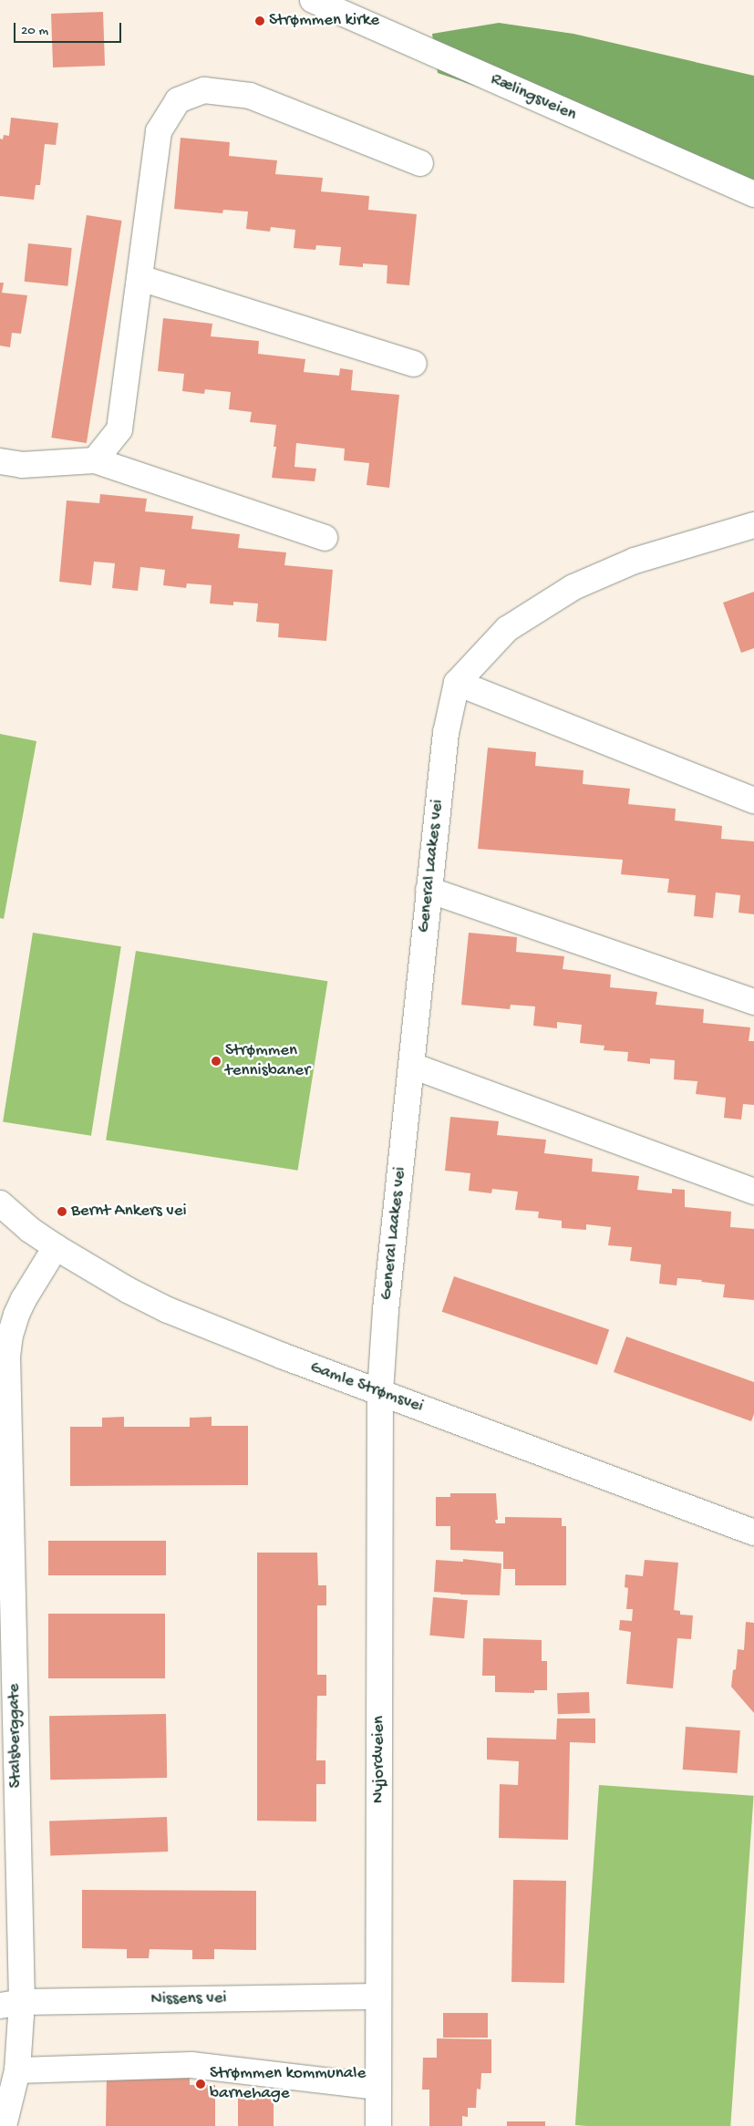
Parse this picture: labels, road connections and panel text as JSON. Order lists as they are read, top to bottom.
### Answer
{
  "streets": {
    "street": [
      "Rælingsveien",
      "General Laakes vei",
      "Gamle Strømsvei",
      "Stalsberggate",
      "Nyjordveien",
      "Nissens vei"
    ]
  },
  "crossings": [
    ["General Laakes vei", "Gamle Strømsvei"],
    ["General Laakes vei", "Nyjordveien"],
    ["Gamle Strømsvei", "Stalsberggate"],
    ["Gamle Strømsvei", "Nyjordveien"],
    ["Stalsberggate", "Nissens vei"],
    ["Nyjordveien", "Nissens vei"]
  ],
  "places": [
    "Strømmen kirke",
    "Strømmen tennisbaner",
    "Bernt Ankers vei",
    "Strømmen kommunale barnehage"
  ],
  "scale_bar": "20 m"
}
